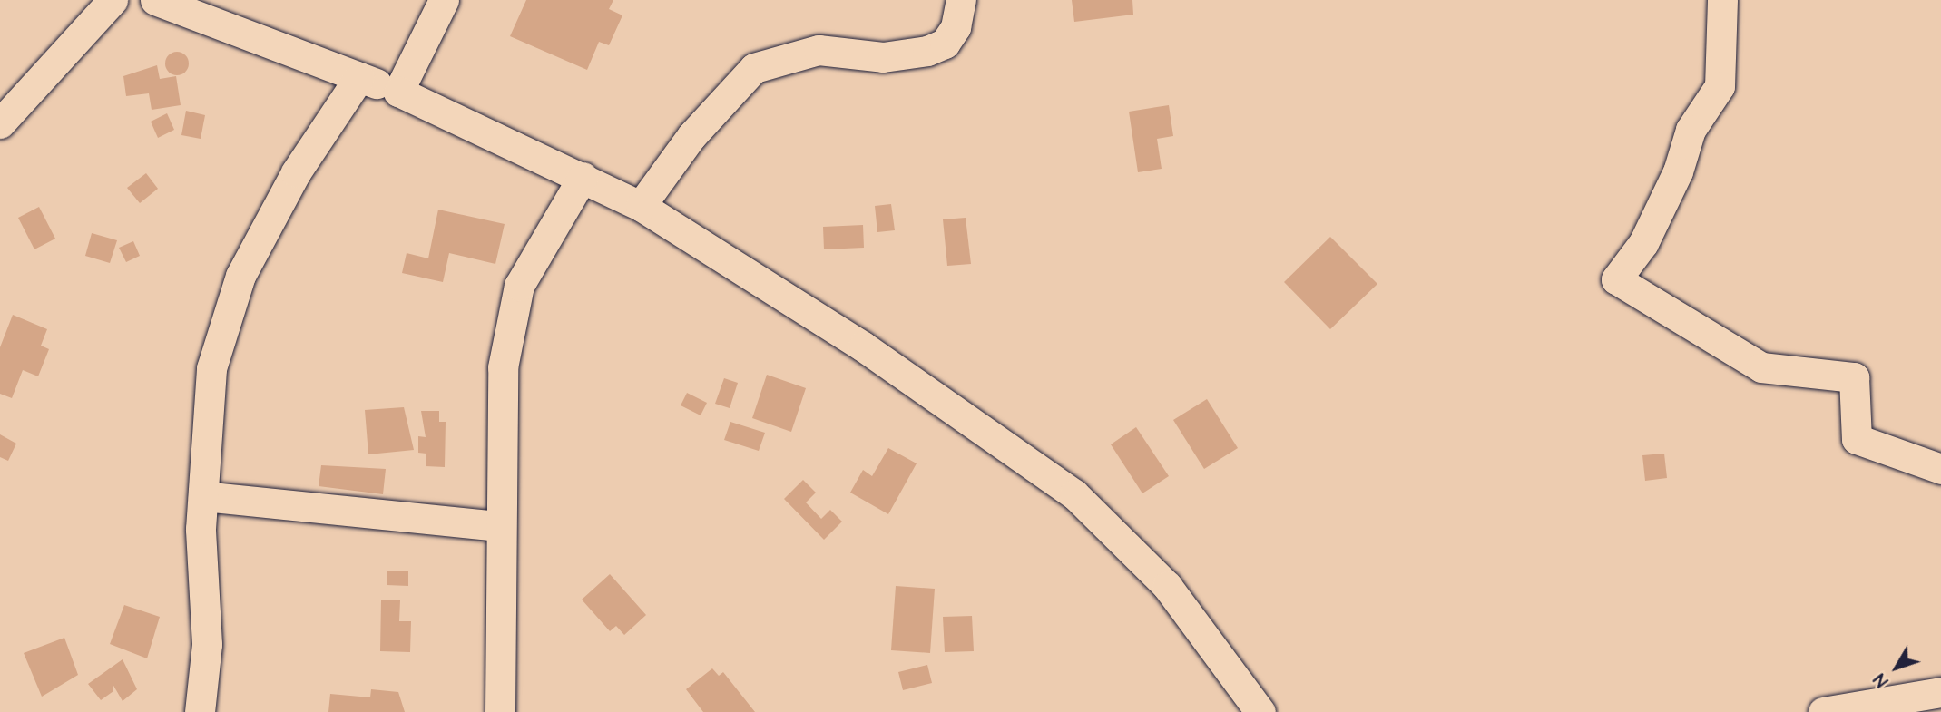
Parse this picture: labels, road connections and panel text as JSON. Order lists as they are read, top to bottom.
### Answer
{
  "north": "bottom left"
}
